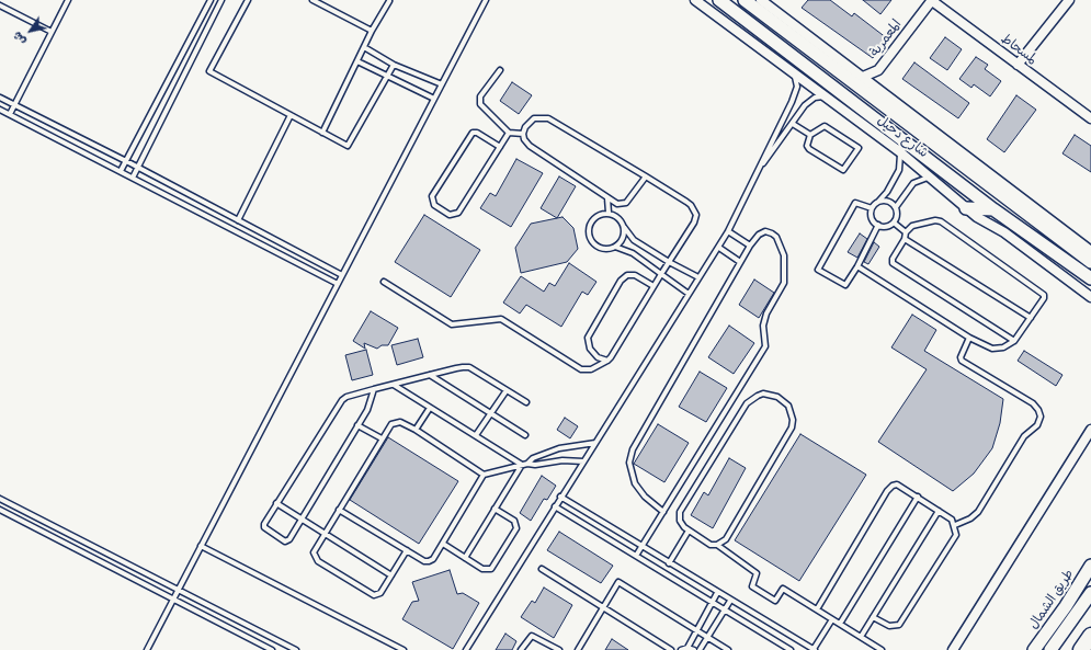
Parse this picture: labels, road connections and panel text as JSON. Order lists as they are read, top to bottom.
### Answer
{
  "streets": {
    "main road": ["شارع دحيل", "طريق الشمال"],
    "street": ["المعمرية", "لمسحاط"]
  },
  "crossings": [
    ["المعمرية", "لمسحاط"],
    ["المعمرية", "شارع دحيل"]
  ],
  "north": "bottom left"
}
